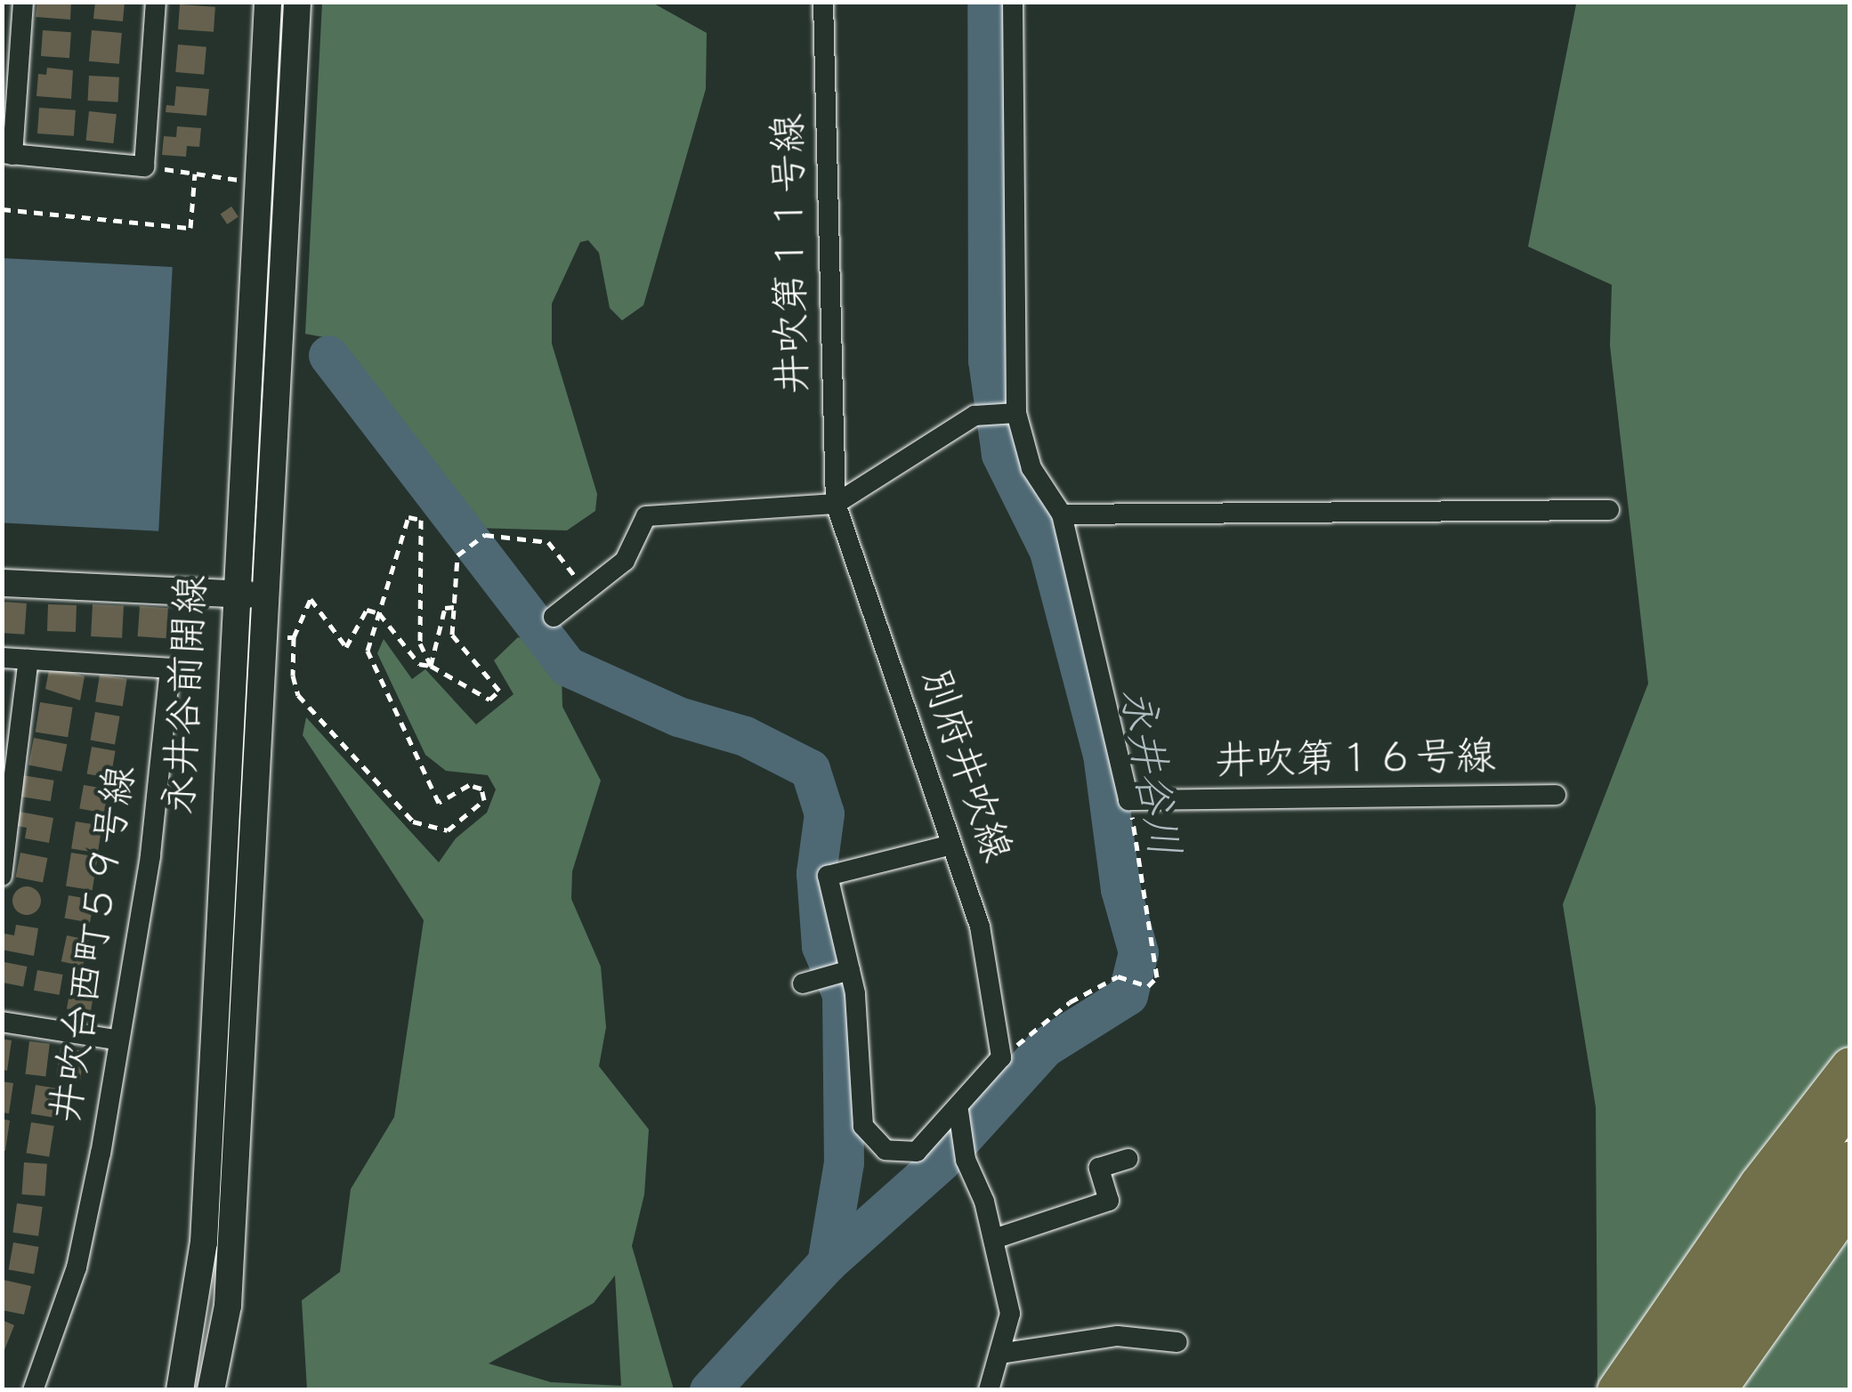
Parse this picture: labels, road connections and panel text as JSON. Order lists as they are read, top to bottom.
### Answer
{
  "streets": {
    "street": [
      "井吹第１１号線",
      "永井谷前開線",
      "井吹第１６号線",
      "別府井吹線",
      "井吹台西町５９号線"
    ]
  },
  "crossings": [
    ["井吹第１１号線", "別府井吹線"]
  ],
  "water": ["永井谷川"]
}
